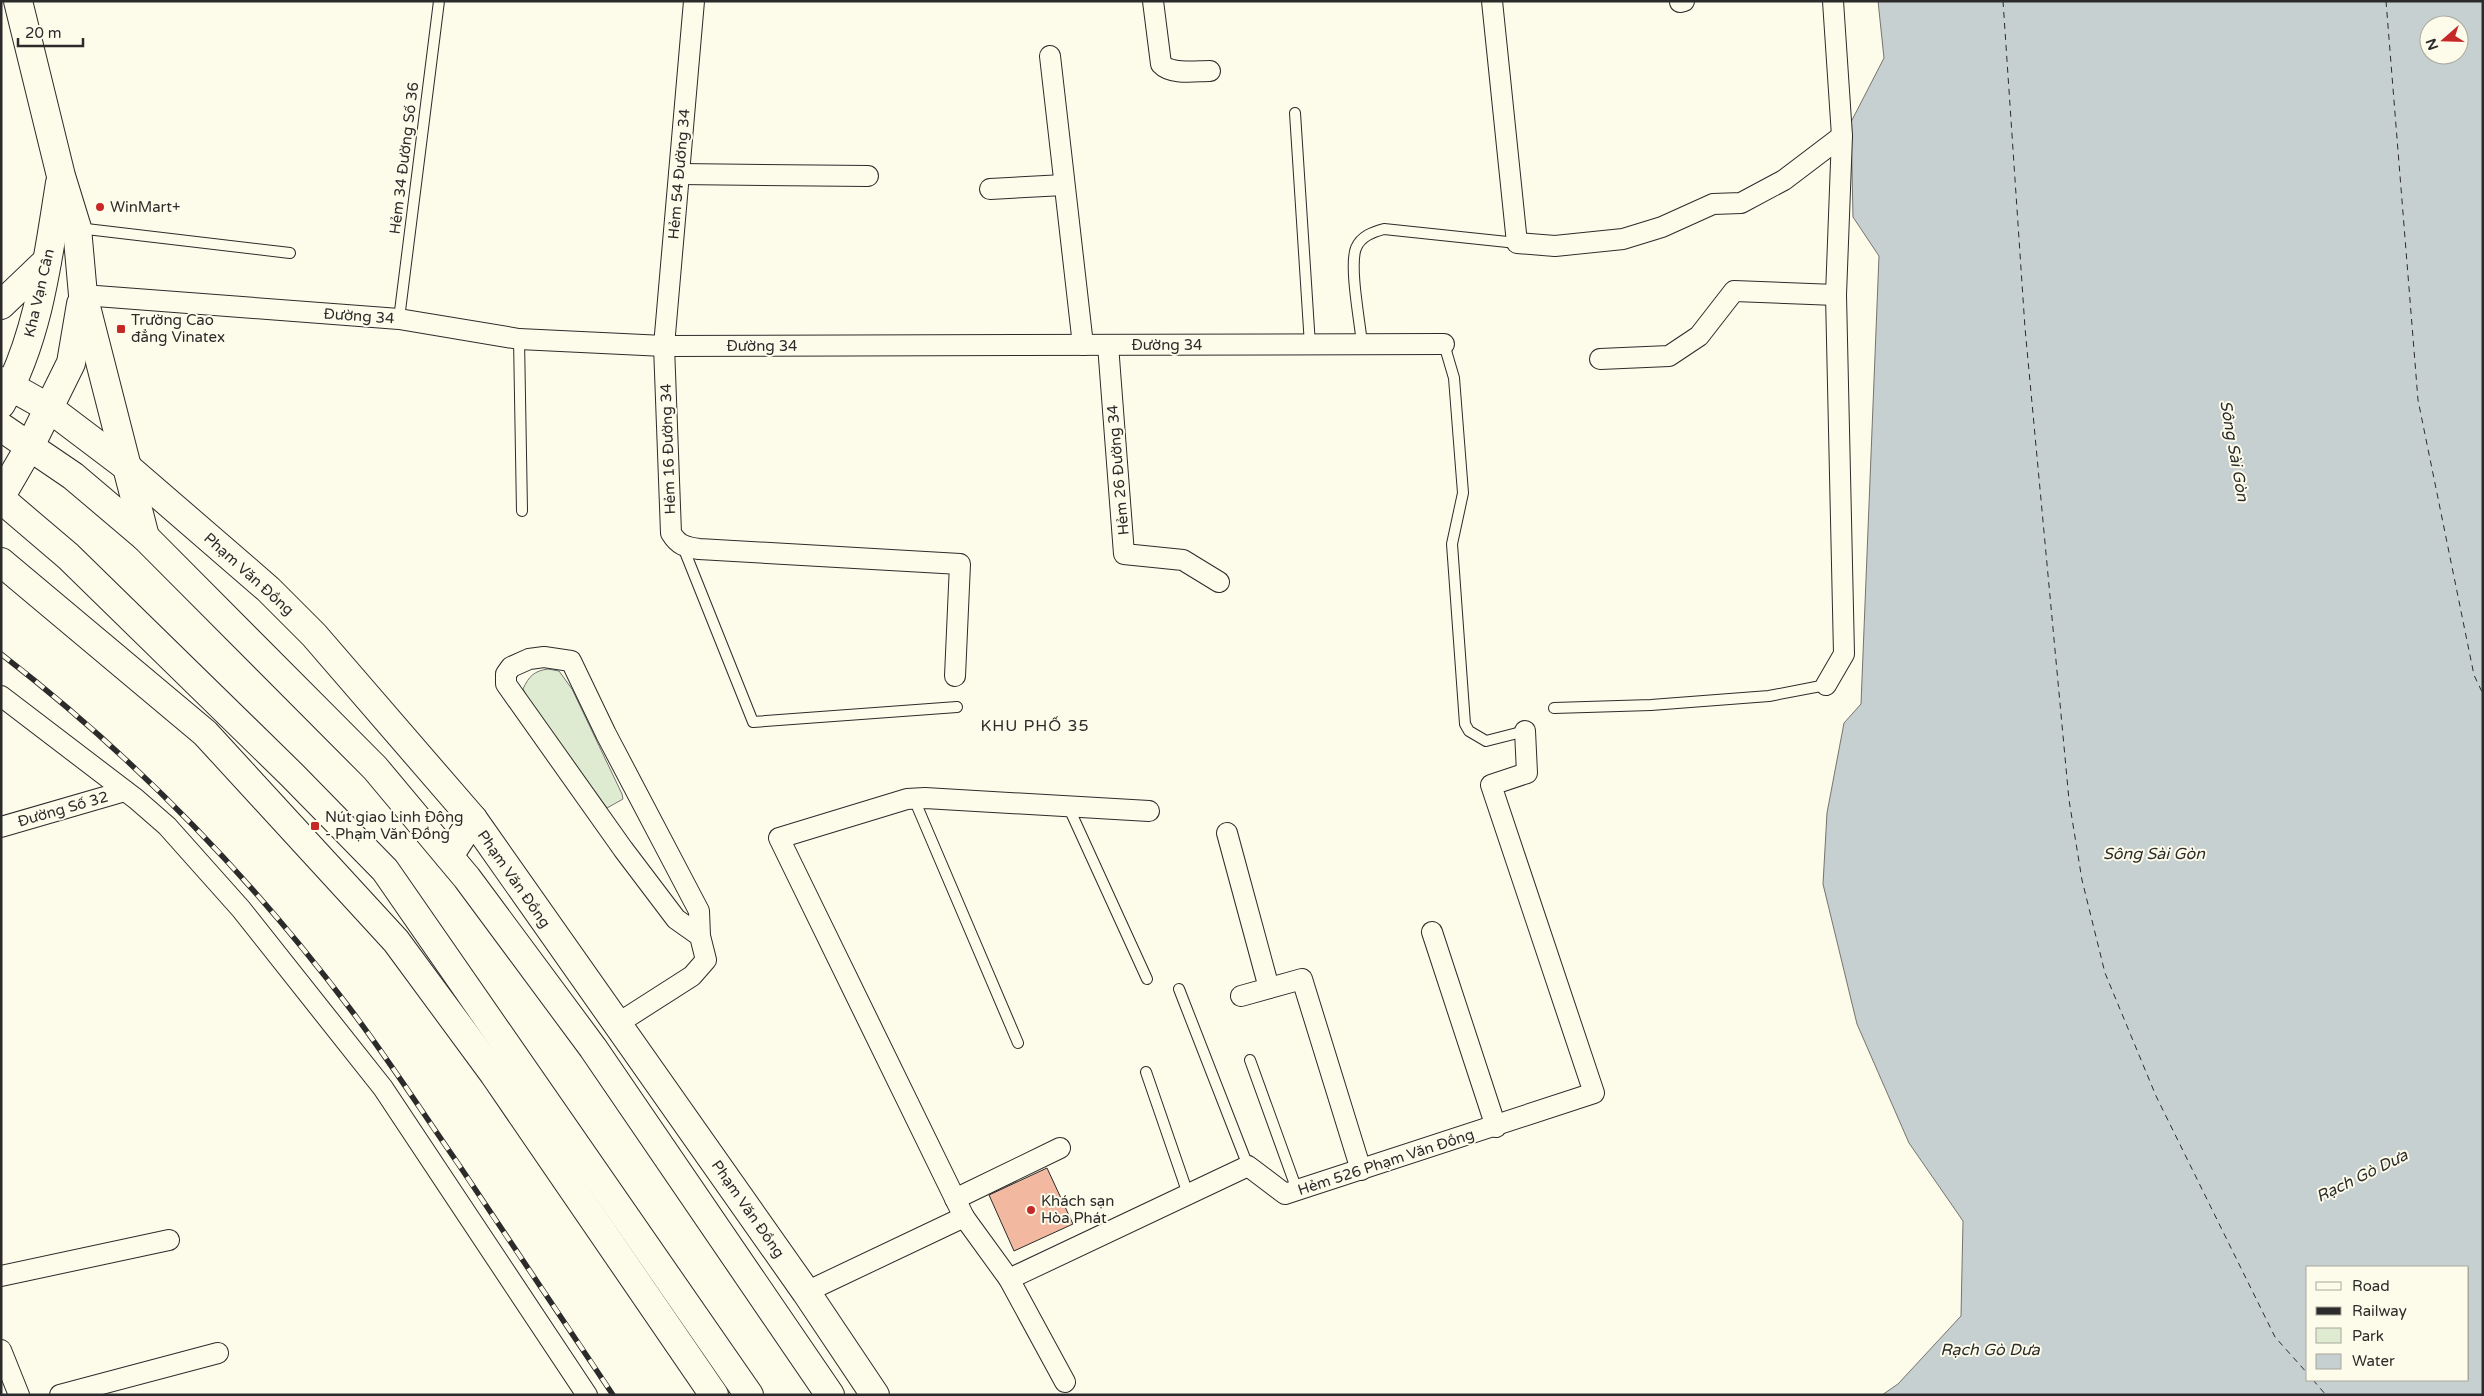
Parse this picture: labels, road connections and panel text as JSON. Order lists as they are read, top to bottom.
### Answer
{
  "streets": {
    "main road": ["Kha Vạn Cân", "Phạm Văn Đồng"],
    "street": [
      "Hẻm 54 Đường 34",
      "Đường 34",
      "Hẻm 16 Đường 34",
      "Hẻm 26 Đường 34",
      "Đường Số 32",
      "Hẻm 526 Phạm Văn Đồng"
    ],
    "lane": ["Hẻm 34 Đường Số 36"]
  },
  "crossings": [
    ["Hẻm 34 Đường Số 36", "Đường 34"],
    ["Hẻm 54 Đường 34", "Đường 34"],
    ["Hẻm 54 Đường 34", "Hẻm 16 Đường 34"],
    ["Kha Vạn Cân", "Đường 34"],
    ["Kha Vạn Cân", "Phạm Văn Đồng"],
    ["Đường 34", "Hẻm 16 Đường 34"],
    ["Đường 34", "Hẻm 26 Đường 34"]
  ],
  "districts": ["KHU PHỐ 35"],
  "water": ["Sông Sài Gòn", "Rạch Gò Dưa"],
  "places": {
    "other": ["WinMart+", "Khách sạn Hòa Phát"],
    "transit": ["Trường Cao đẳng Vinatex", "Nút giao Linh Đông - Phạm Văn Đồng"]
  },
  "legend": [
    "Road",
    "Railway",
    "Park",
    "Water"
  ],
  "scale_bar": "20 m",
  "north": "left"
}
